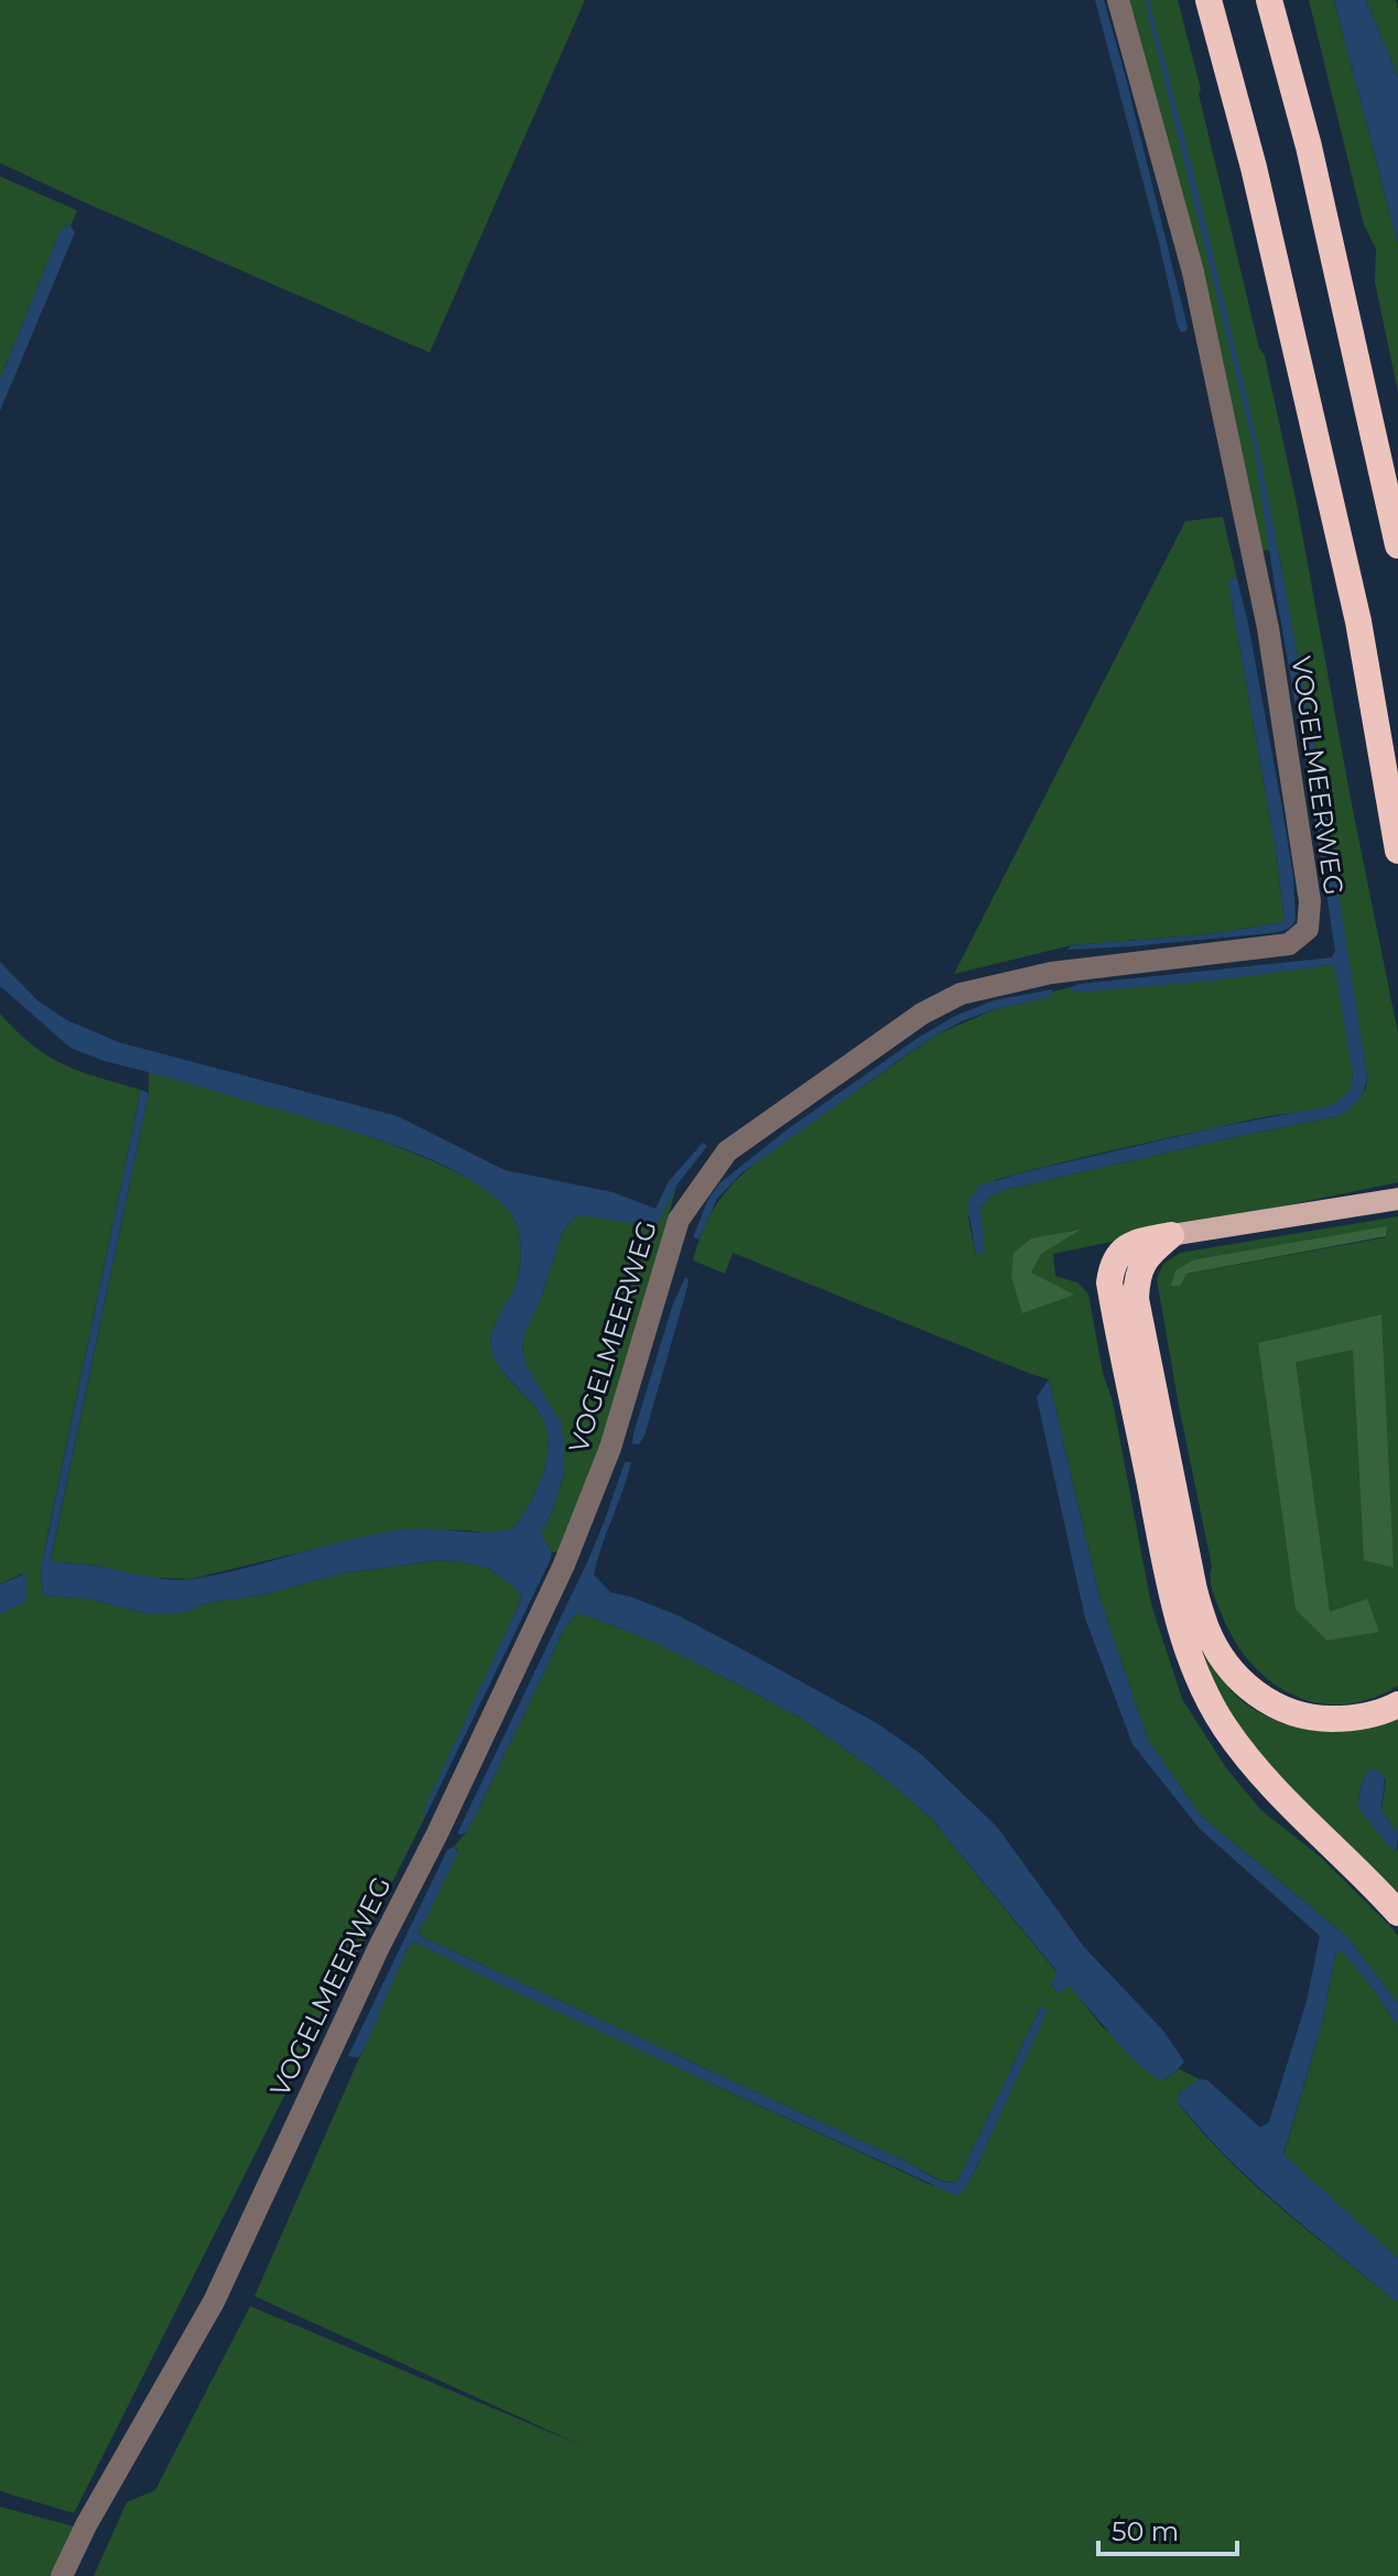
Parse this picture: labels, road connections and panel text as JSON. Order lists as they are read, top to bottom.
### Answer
{
  "streets": {
    "street": ["VOGELMEERWEG"]
  },
  "scale_bar": "50 m"
}
